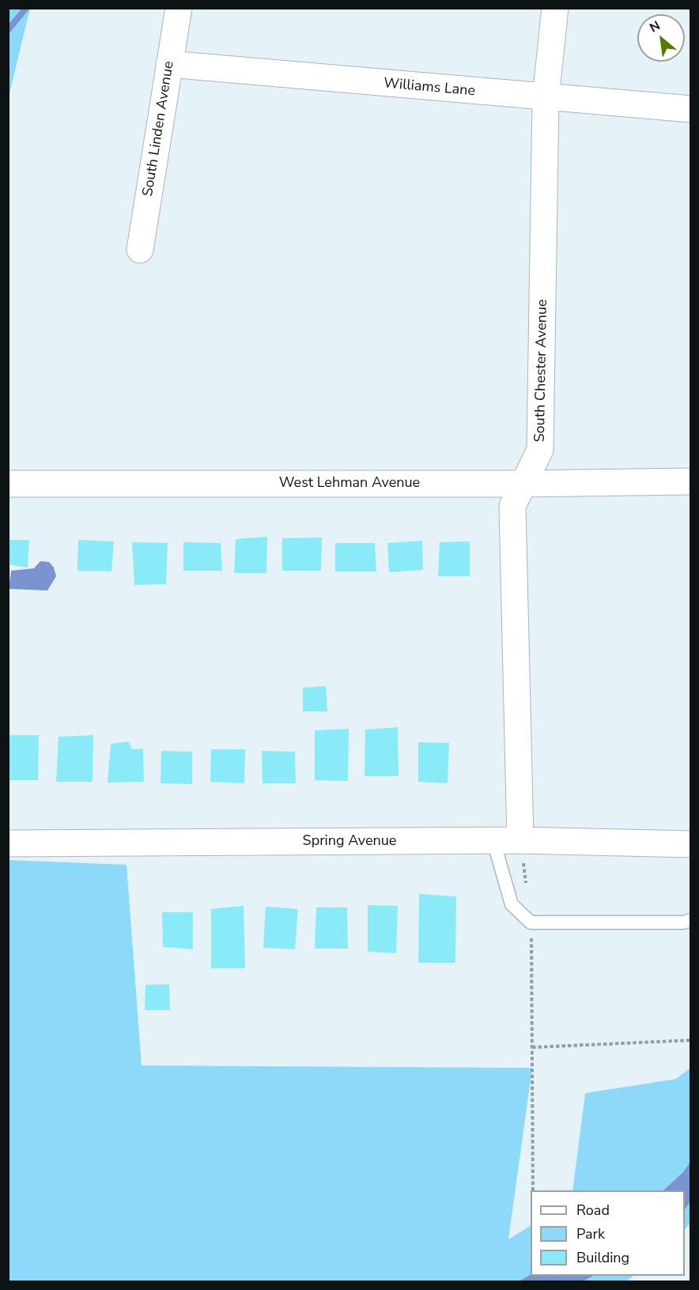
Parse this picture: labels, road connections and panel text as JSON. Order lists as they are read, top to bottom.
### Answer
{
  "streets": {
    "street": [
      "Williams Lane",
      "South Linden Avenue",
      "South Chester Avenue",
      "West Lehman Avenue",
      "Spring Avenue"
    ]
  },
  "crossings": [
    ["Williams Lane", "South Linden Avenue"],
    ["Williams Lane", "South Chester Avenue"],
    ["South Chester Avenue", "West Lehman Avenue"],
    ["South Chester Avenue", "Spring Avenue"]
  ],
  "legend": ["Road", "Park", "Building"],
  "north": "top left"
}
